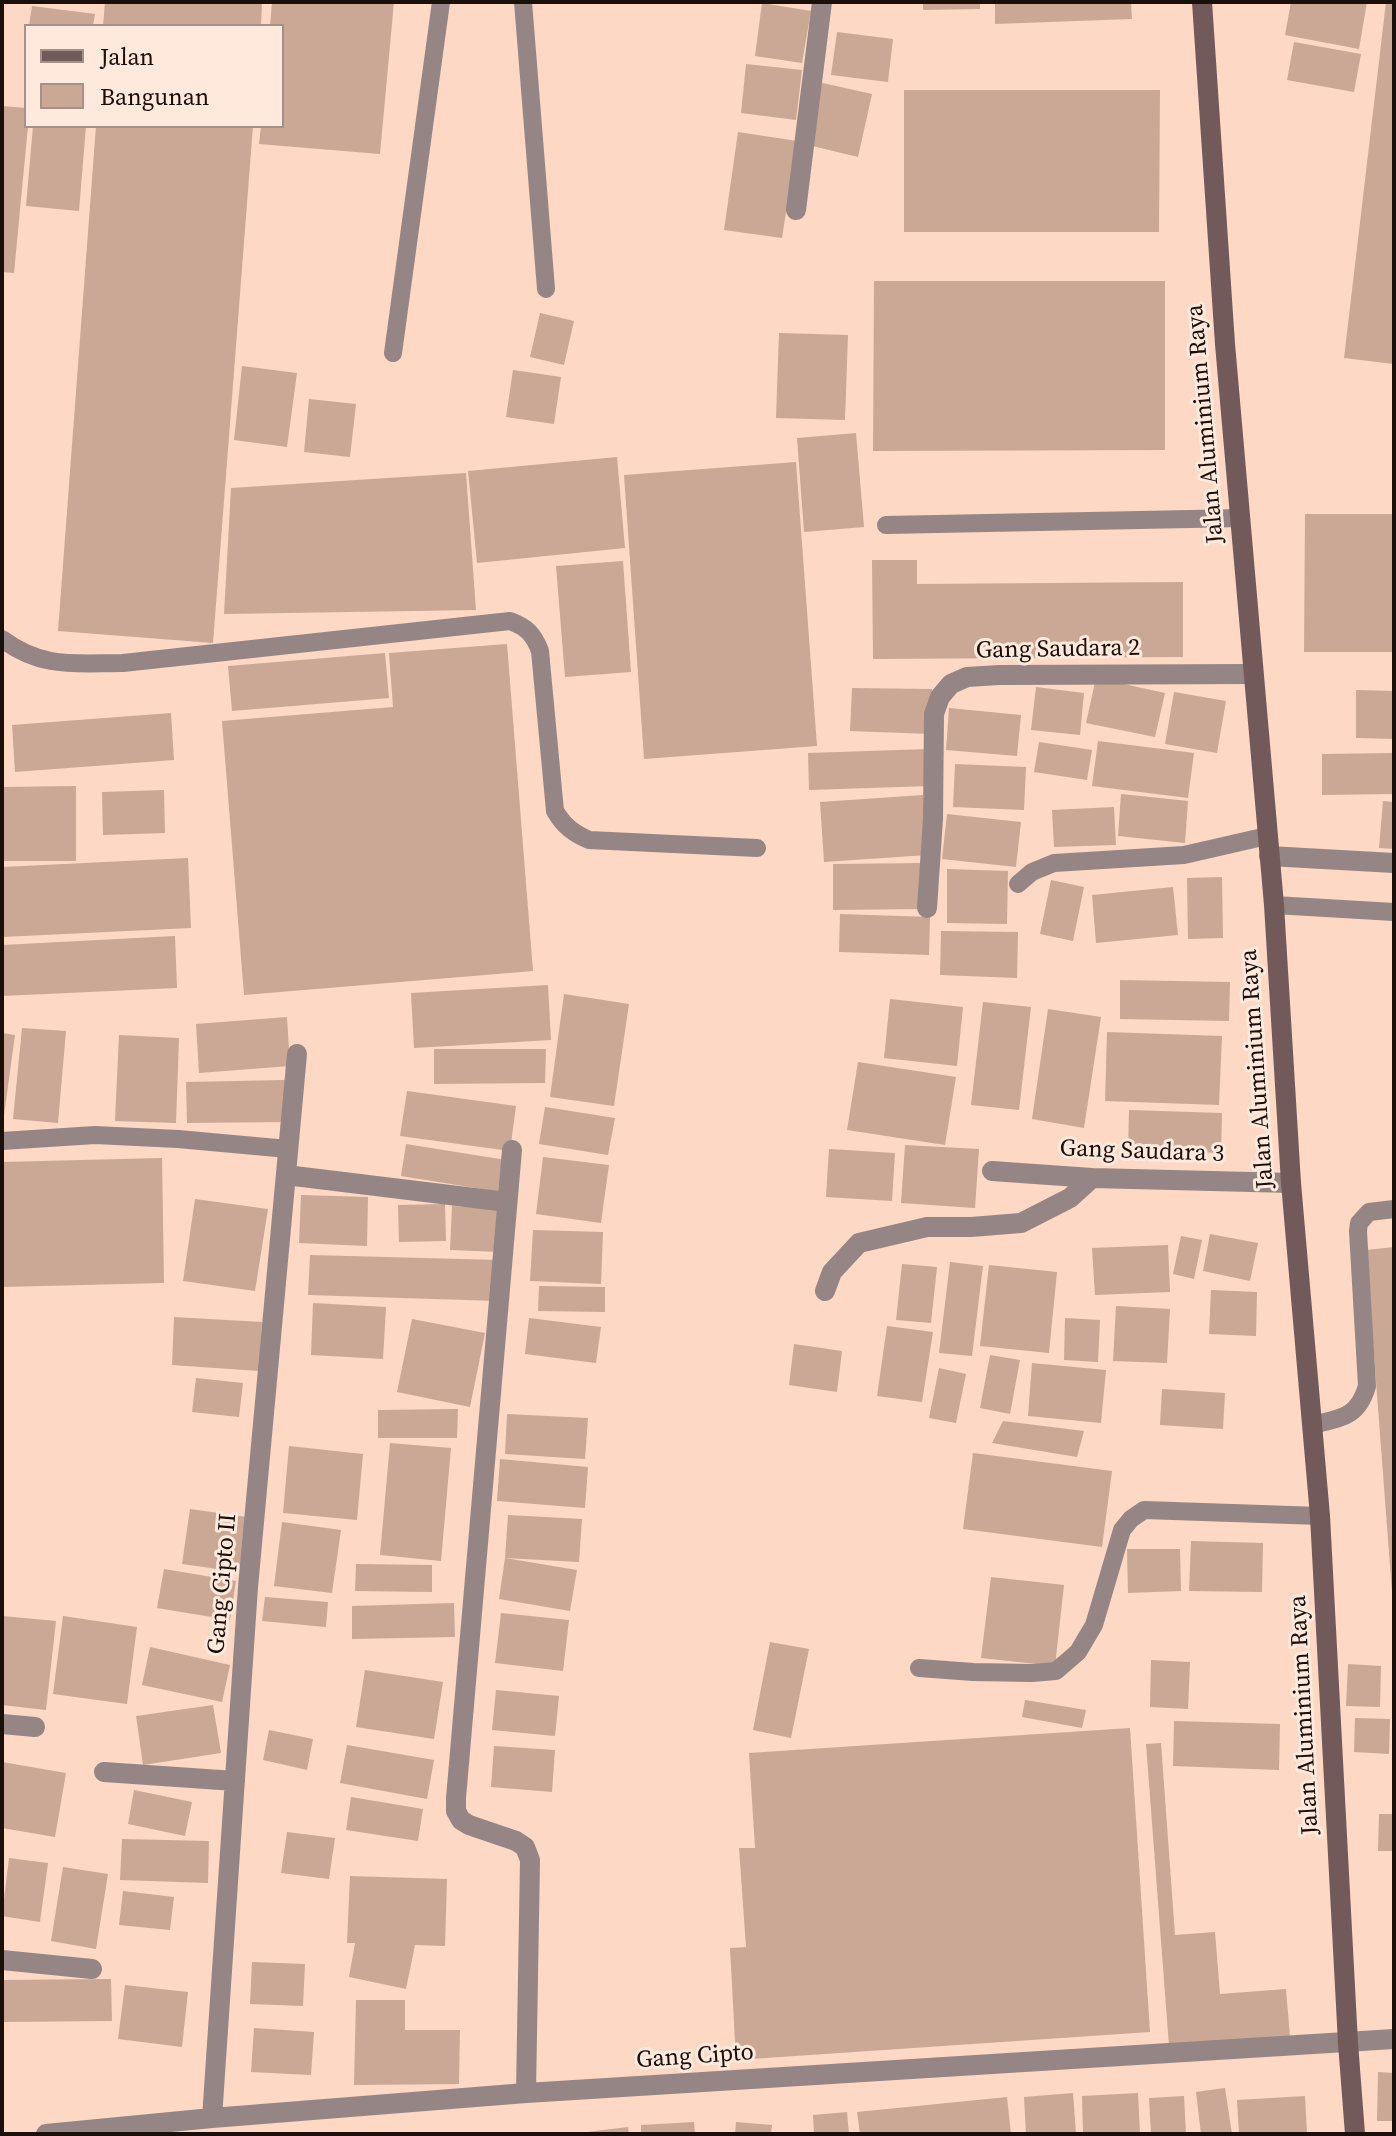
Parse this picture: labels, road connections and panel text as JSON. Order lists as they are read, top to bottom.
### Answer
{
  "streets": {
    "main road": ["Jalan Aluminium Raya"],
    "street": [
      "Gang Saudara 2",
      "Gang Saudara 3",
      "Gang Cipto II",
      "Gang Cipto"
    ]
  },
  "crossings": [
    ["Jalan Aluminium Raya", "Gang Saudara 2"],
    ["Jalan Aluminium Raya", "Gang Saudara 3"],
    ["Jalan Aluminium Raya", "Gang Cipto"],
    ["Gang Cipto II", "Gang Cipto"]
  ],
  "legend": ["Jalan", "Bangunan"]
}
